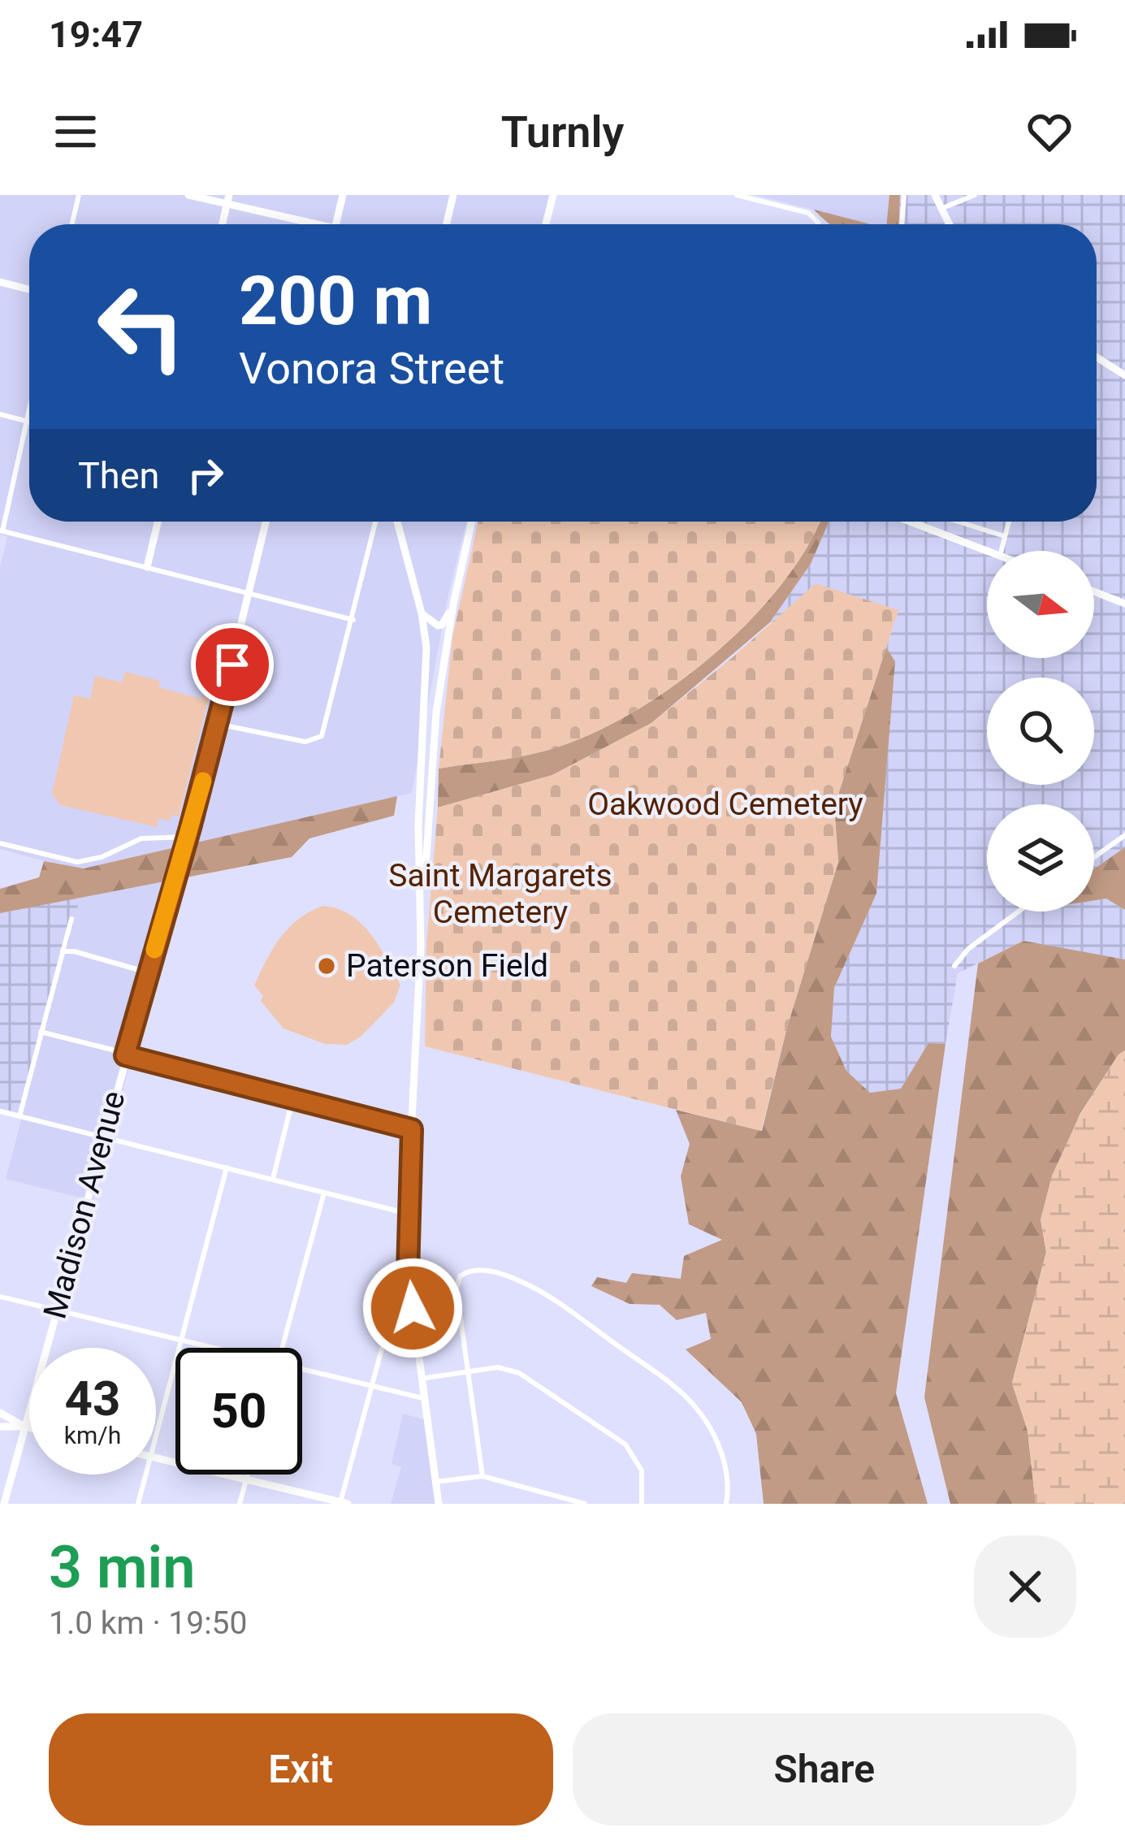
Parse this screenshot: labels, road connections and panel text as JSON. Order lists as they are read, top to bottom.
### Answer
{
  "streets": {
    "main road": ["Madison Avenue"]
  },
  "parks": ["Oakwood Cemetery", "Saint Margarets Cemetery"],
  "places": ["Paterson Field"],
  "north": "right",
  "page": {
    "status": "19:47",
    "header": "Turnly",
    "turn": ["200 m", "Vonora Street"],
    "then": "Then",
    "speed": "43 km/h",
    "limit": "50",
    "heading": ["3 min", "1.0 km · 19:50"],
    "buttons": ["Exit", "Share"]
  }
}
